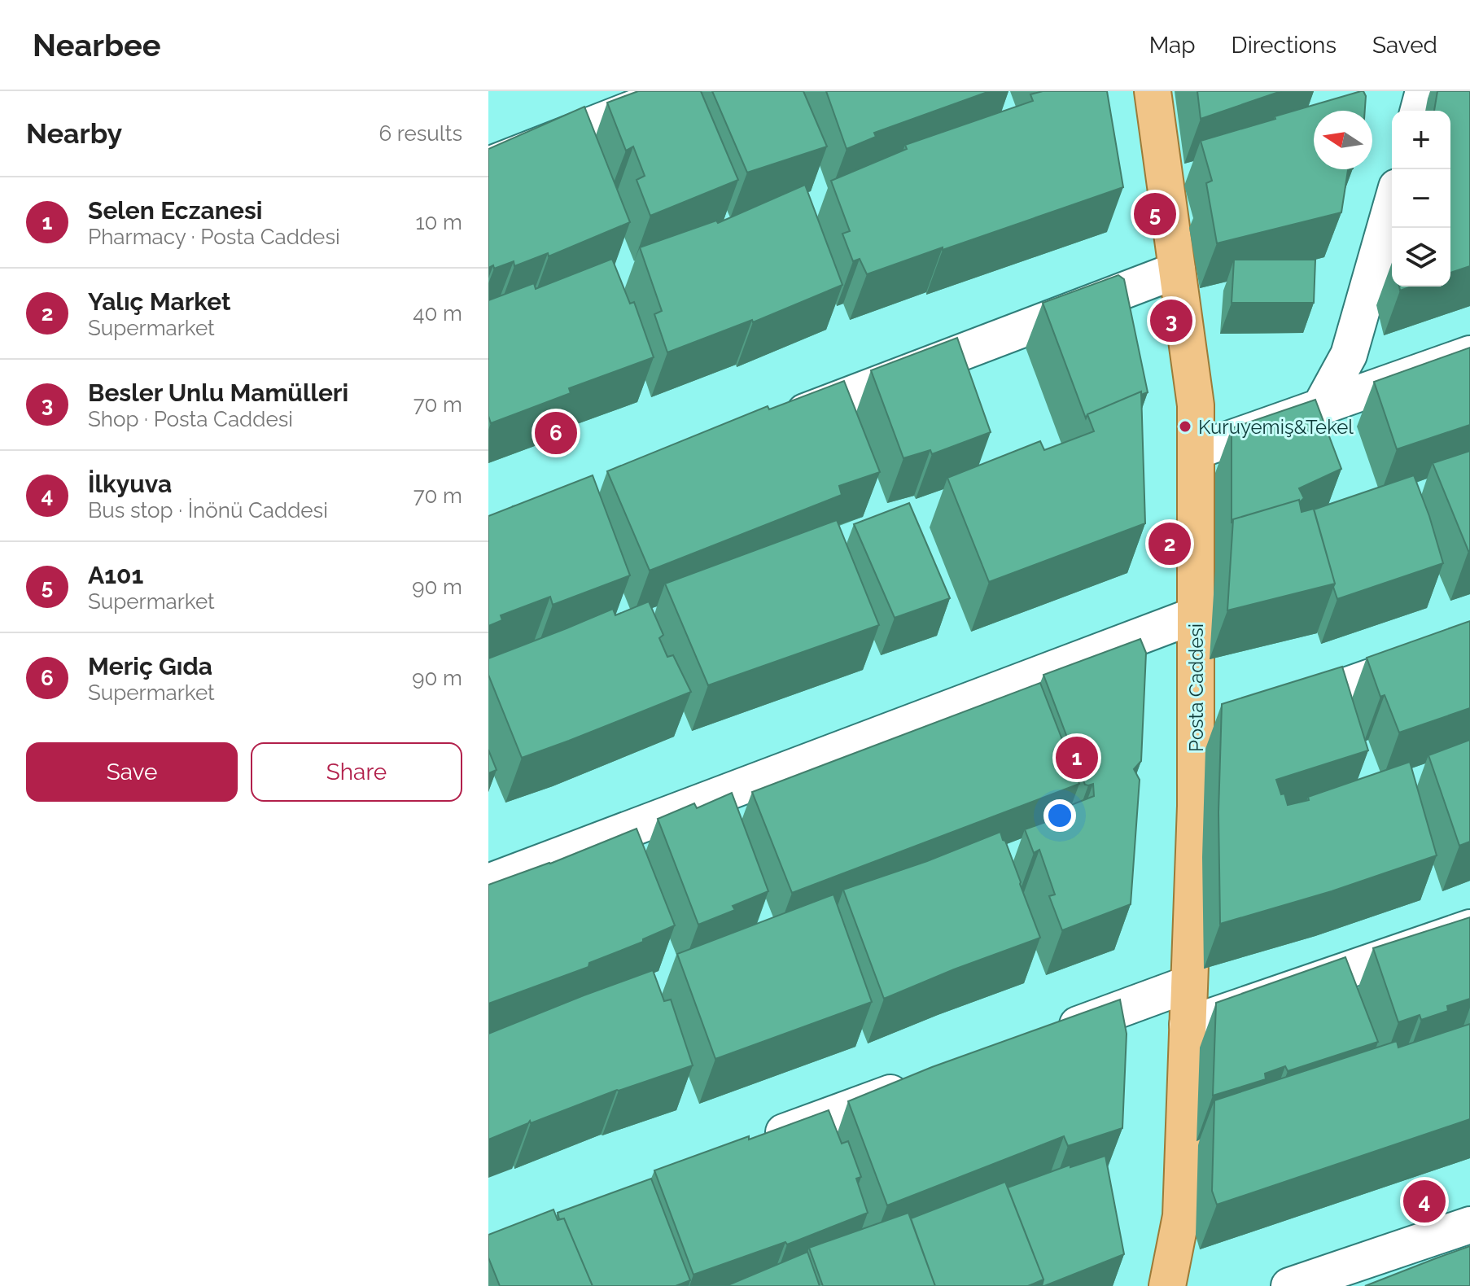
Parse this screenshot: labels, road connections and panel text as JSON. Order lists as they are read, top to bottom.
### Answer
{
  "streets": {
    "main road": ["Posta Caddesi"]
  },
  "places": ["Kuruyemiş&Tekel"],
  "north": "left",
  "page": {
    "header": "Nearbee",
    "nav": ["Map", "Directions", "Saved"],
    "heading": ["Nearby", "6 results"],
    "map_buttons": ["+", "−"],
    "list": [
      {
        "mark": "1",
        "name": "Selen Eczanesi",
        "note": "Pharmacy · Posta Caddesi",
        "value": "10 m"
      },
      {
        "mark": "2",
        "name": "Yalıç Market",
        "note": "Supermarket",
        "value": "40 m"
      },
      {
        "mark": "3",
        "name": "Besler Unlu Mamülleri",
        "note": "Shop · Posta Caddesi",
        "value": "70 m"
      },
      {
        "mark": "4",
        "name": "İlkyuva",
        "note": "Bus stop · İnönü Caddesi",
        "value": "70 m"
      },
      {
        "mark": "5",
        "name": "A101",
        "note": "Supermarket",
        "value": "90 m"
      },
      {
        "mark": "6",
        "name": "Meriç Gıda",
        "note": "Supermarket",
        "value": "90 m"
      }
    ],
    "pins": [
      "5",
      "3",
      "6",
      "2",
      "1",
      "4"
    ],
    "buttons": ["Save", "Share"]
  }
}
